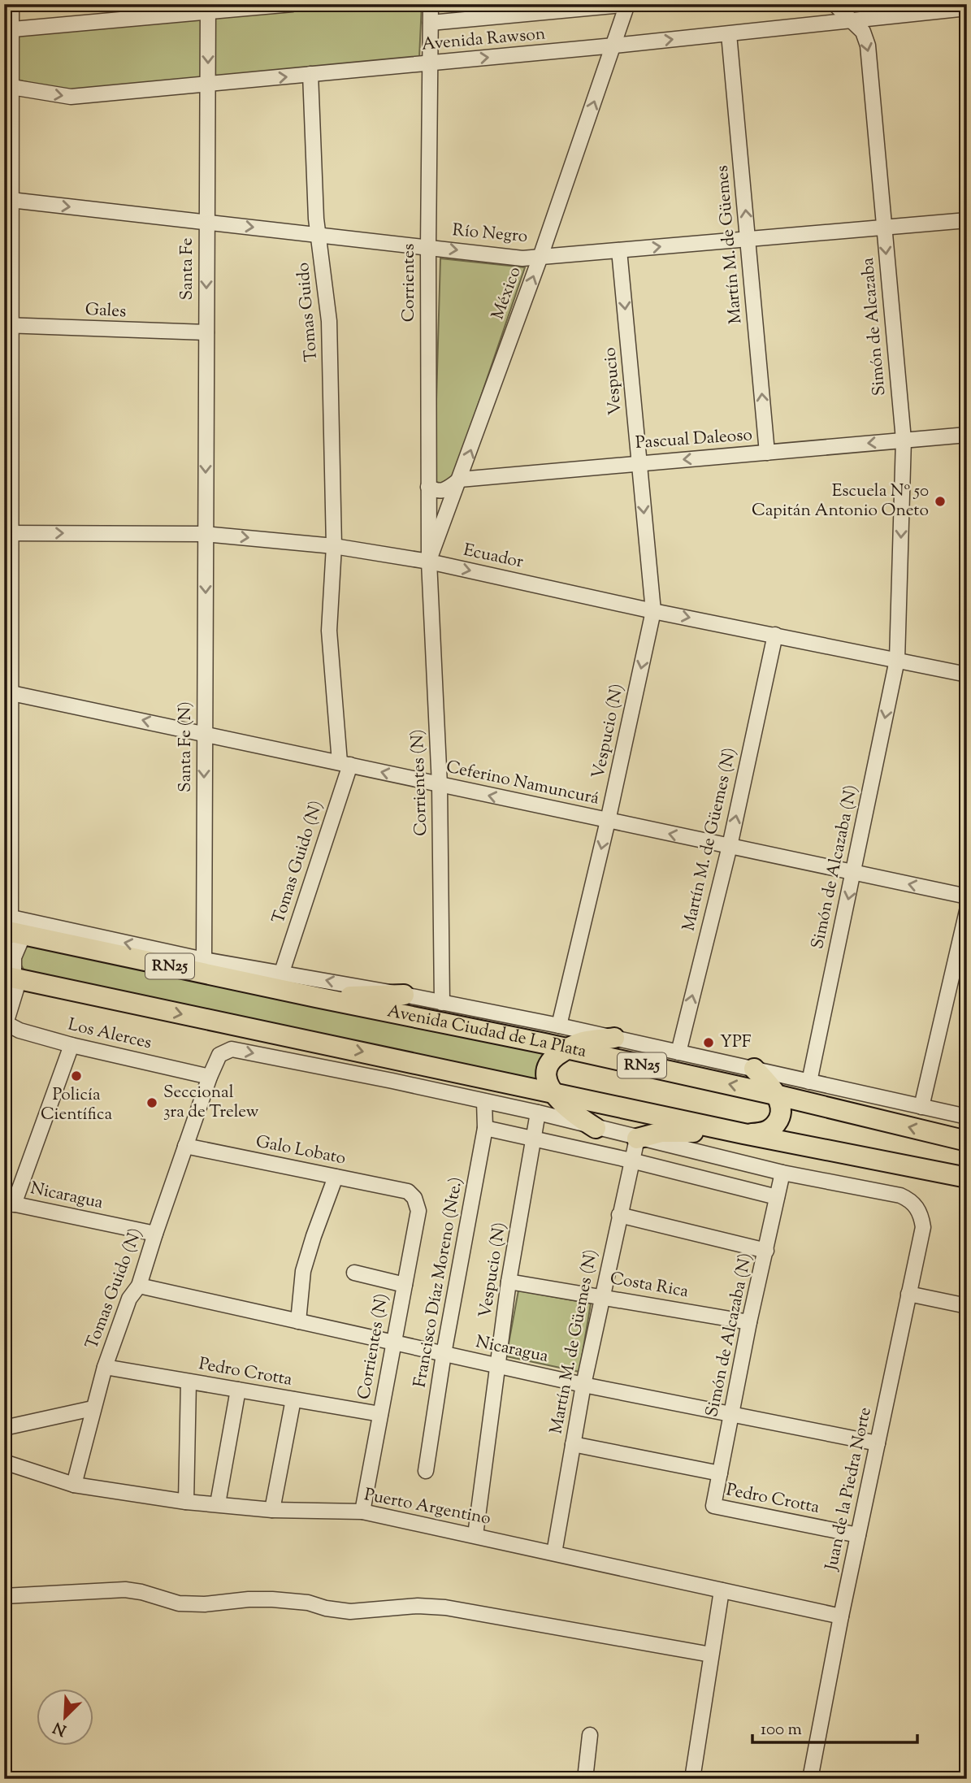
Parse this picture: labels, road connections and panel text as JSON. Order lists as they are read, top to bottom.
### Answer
{
  "streets": {
    "highway": ["RN25", "Avenida Ciudad de La Plata"],
    "street": [
      "Avenida Rawson",
      "Río Negro",
      "Martín M. de Güemes",
      "Santa Fe",
      "Corrientes",
      "México",
      "Gales",
      "Tomas Guido",
      "Simón de Alcazaba",
      "Vespucio",
      "Pascual Daleoso",
      "Ecuador",
      "Vespucio (N)",
      "Santa Fe (N)",
      "Corrientes (N)",
      "Ceferino Namuncurá",
      "Martín M. de Güemes (N)",
      "Tomas Guido (N)",
      "Simón de Alcazaba (N)",
      "Los Alerces",
      "Galo Lobato",
      "Nicaragua",
      "Francisco Díaz Moreno (Nte.)",
      "Costa Rica",
      "Pedro Crotta",
      "Juan de la Piedra Norte",
      "Puerto Argentino"
    ]
  },
  "crossings": [
    ["Avenida Rawson", "Martín M. de Güemes"],
    ["Avenida Rawson", "Santa Fe"],
    ["Avenida Rawson", "Corrientes"],
    ["Avenida Rawson", "México"],
    ["Avenida Rawson", "Tomas Guido"],
    ["Avenida Rawson", "Simón de Alcazaba"],
    ["Río Negro", "Martín M. de Güemes"],
    ["Río Negro", "Santa Fe"],
    ["Río Negro", "Corrientes"],
    ["Río Negro", "México"],
    ["Río Negro", "Tomas Guido"],
    ["Río Negro", "Simón de Alcazaba"],
    ["Río Negro", "Vespucio"],
    ["Martín M. de Güemes", "Pascual Daleoso"],
    ["Santa Fe", "Gales"],
    ["Santa Fe", "Ecuador"],
    ["Santa Fe", "Santa Fe (N)"],
    ["Corrientes", "México"],
    ["Corrientes", "Pascual Daleoso"],
    ["Corrientes", "Ecuador"],
    ["Corrientes", "Corrientes (N)"],
    ["México", "Pascual Daleoso"],
    ["México", "Ecuador"],
    ["México", "Corrientes (N)"],
    ["Tomas Guido", "Ecuador"],
    ["Tomas Guido", "Tomas Guido (N)"],
    ["Simón de Alcazaba", "Pascual Daleoso"],
    ["Simón de Alcazaba", "Ecuador"],
    ["Simón de Alcazaba", "Simón de Alcazaba (N)"],
    ["Vespucio", "Pascual Daleoso"],
    ["Vespucio", "Ecuador"],
    ["Vespucio", "Vespucio (N)"],
    ["Ecuador", "Vespucio (N)"],
    ["Ecuador", "Santa Fe (N)"],
    ["Ecuador", "Corrientes (N)"],
    ["Ecuador", "Martín M. de Güemes (N)"],
    ["Ecuador", "Tomas Guido (N)"],
    ["Ecuador", "Simón de Alcazaba (N)"],
    ["Vespucio (N)", "Ceferino Namuncurá"],
    ["Vespucio (N)", "Avenida Ciudad de La Plata"],
    ["Vespucio (N)", "Nicaragua"],
    ["Vespucio (N)", "Costa Rica"],
    ["Vespucio (N)", "Puerto Argentino"],
    ["Santa Fe (N)", "Ceferino Namuncurá"],
    ["Santa Fe (N)", "Avenida Ciudad de La Plata"],
    ["Corrientes (N)", "Ceferino Namuncurá"],
    ["Corrientes (N)", "Avenida Ciudad de La Plata"],
    ["Corrientes (N)", "Galo Lobato"],
    ["Corrientes (N)", "Nicaragua"],
    ["Corrientes (N)", "Pedro Crotta"],
    ["Corrientes (N)", "Puerto Argentino"],
    ["Ceferino Namuncurá", "Martín M. de Güemes (N)"],
    ["Ceferino Namuncurá", "Tomas Guido (N)"],
    ["Ceferino Namuncurá", "Simón de Alcazaba (N)"],
    ["Martín M. de Güemes (N)", "Avenida Ciudad de La Plata"],
    ["Martín M. de Güemes (N)", "Nicaragua"],
    ["Martín M. de Güemes (N)", "Costa Rica"],
    ["Martín M. de Güemes (N)", "Pedro Crotta"],
    ["Martín M. de Güemes (N)", "Puerto Argentino"],
    ["Tomas Guido (N)", "Avenida Ciudad de La Plata"],
    ["Tomas Guido (N)", "Los Alerces"],
    ["Tomas Guido (N)", "Galo Lobato"],
    ["Tomas Guido (N)", "Nicaragua"],
    ["Tomas Guido (N)", "Pedro Crotta"],
    ["Tomas Guido (N)", "Puerto Argentino"],
    ["Simón de Alcazaba (N)", "Avenida Ciudad de La Plata"],
    ["Simón de Alcazaba (N)", "Nicaragua"],
    ["Simón de Alcazaba (N)", "Costa Rica"],
    ["Simón de Alcazaba (N)", "Pedro Crotta"],
    ["Simón de Alcazaba (N)", "Juan de la Piedra Norte"],
    ["Nicaragua", "Francisco Díaz Moreno (Nte.)"],
    ["Nicaragua", "Juan de la Piedra Norte"],
    ["Pedro Crotta", "Juan de la Piedra Norte"],
    ["Juan de la Piedra Norte", "Puerto Argentino"]
  ],
  "one_way": [
    "Río Negro",
    "Martín M. de Güemes",
    "Santa Fe",
    "México",
    "Simón de Alcazaba",
    "Vespucio",
    "Pascual Daleoso",
    "Ecuador",
    "Vespucio (N)",
    "Santa Fe (N)",
    "Ceferino Namuncurá",
    "Martín M. de Güemes (N)"
  ],
  "places": [
    "Escuela Nº 50 Capitán Antonio Oneto",
    "YPF",
    "Policía Científica",
    "Seccional 3ra de Trelew"
  ],
  "scale_bar": "100 m",
  "north": "bottom left"
}
